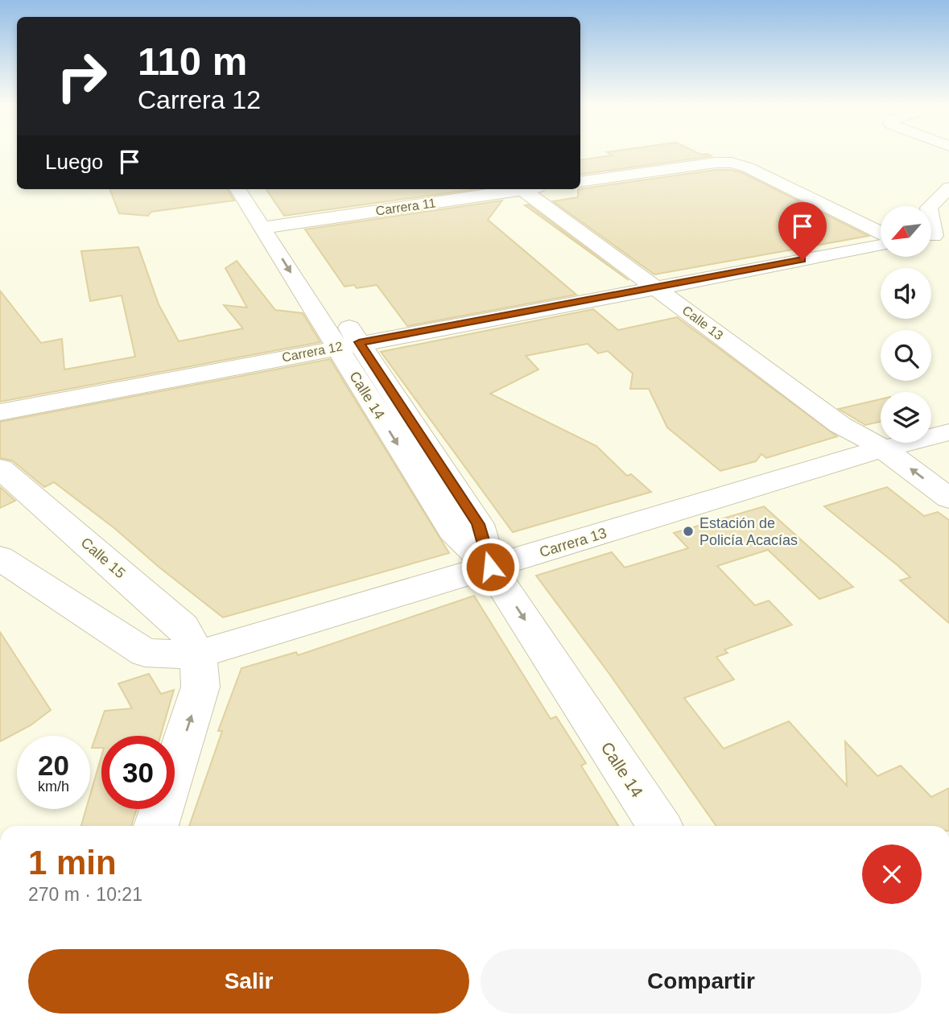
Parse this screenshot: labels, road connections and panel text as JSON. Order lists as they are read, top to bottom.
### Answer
{
  "streets": {
    "street": [
      "Carrera 11",
      "Calle 13",
      "Carrera 12",
      "Calle 14",
      "Carrera 13",
      "Calle 15"
    ]
  },
  "crossings": [
    ["Carrera 11", "Calle 14"],
    ["Calle 13", "Carrera 12"],
    ["Calle 13", "Carrera 13"],
    ["Carrera 12", "Calle 14"],
    ["Calle 14", "Carrera 13"],
    ["Carrera 13", "Calle 15"]
  ],
  "one_way": ["Calle 14", "Calle 15"],
  "places": ["Estación de Policía Acacías"],
  "north": "bottom left",
  "page": {
    "turn": ["110 m", "Carrera 12"],
    "then": "Luego",
    "speed": "20 km/h",
    "limit": "30",
    "heading": ["1 min", "270 m · 10:21"],
    "buttons": ["Salir", "Compartir"]
  }
}
